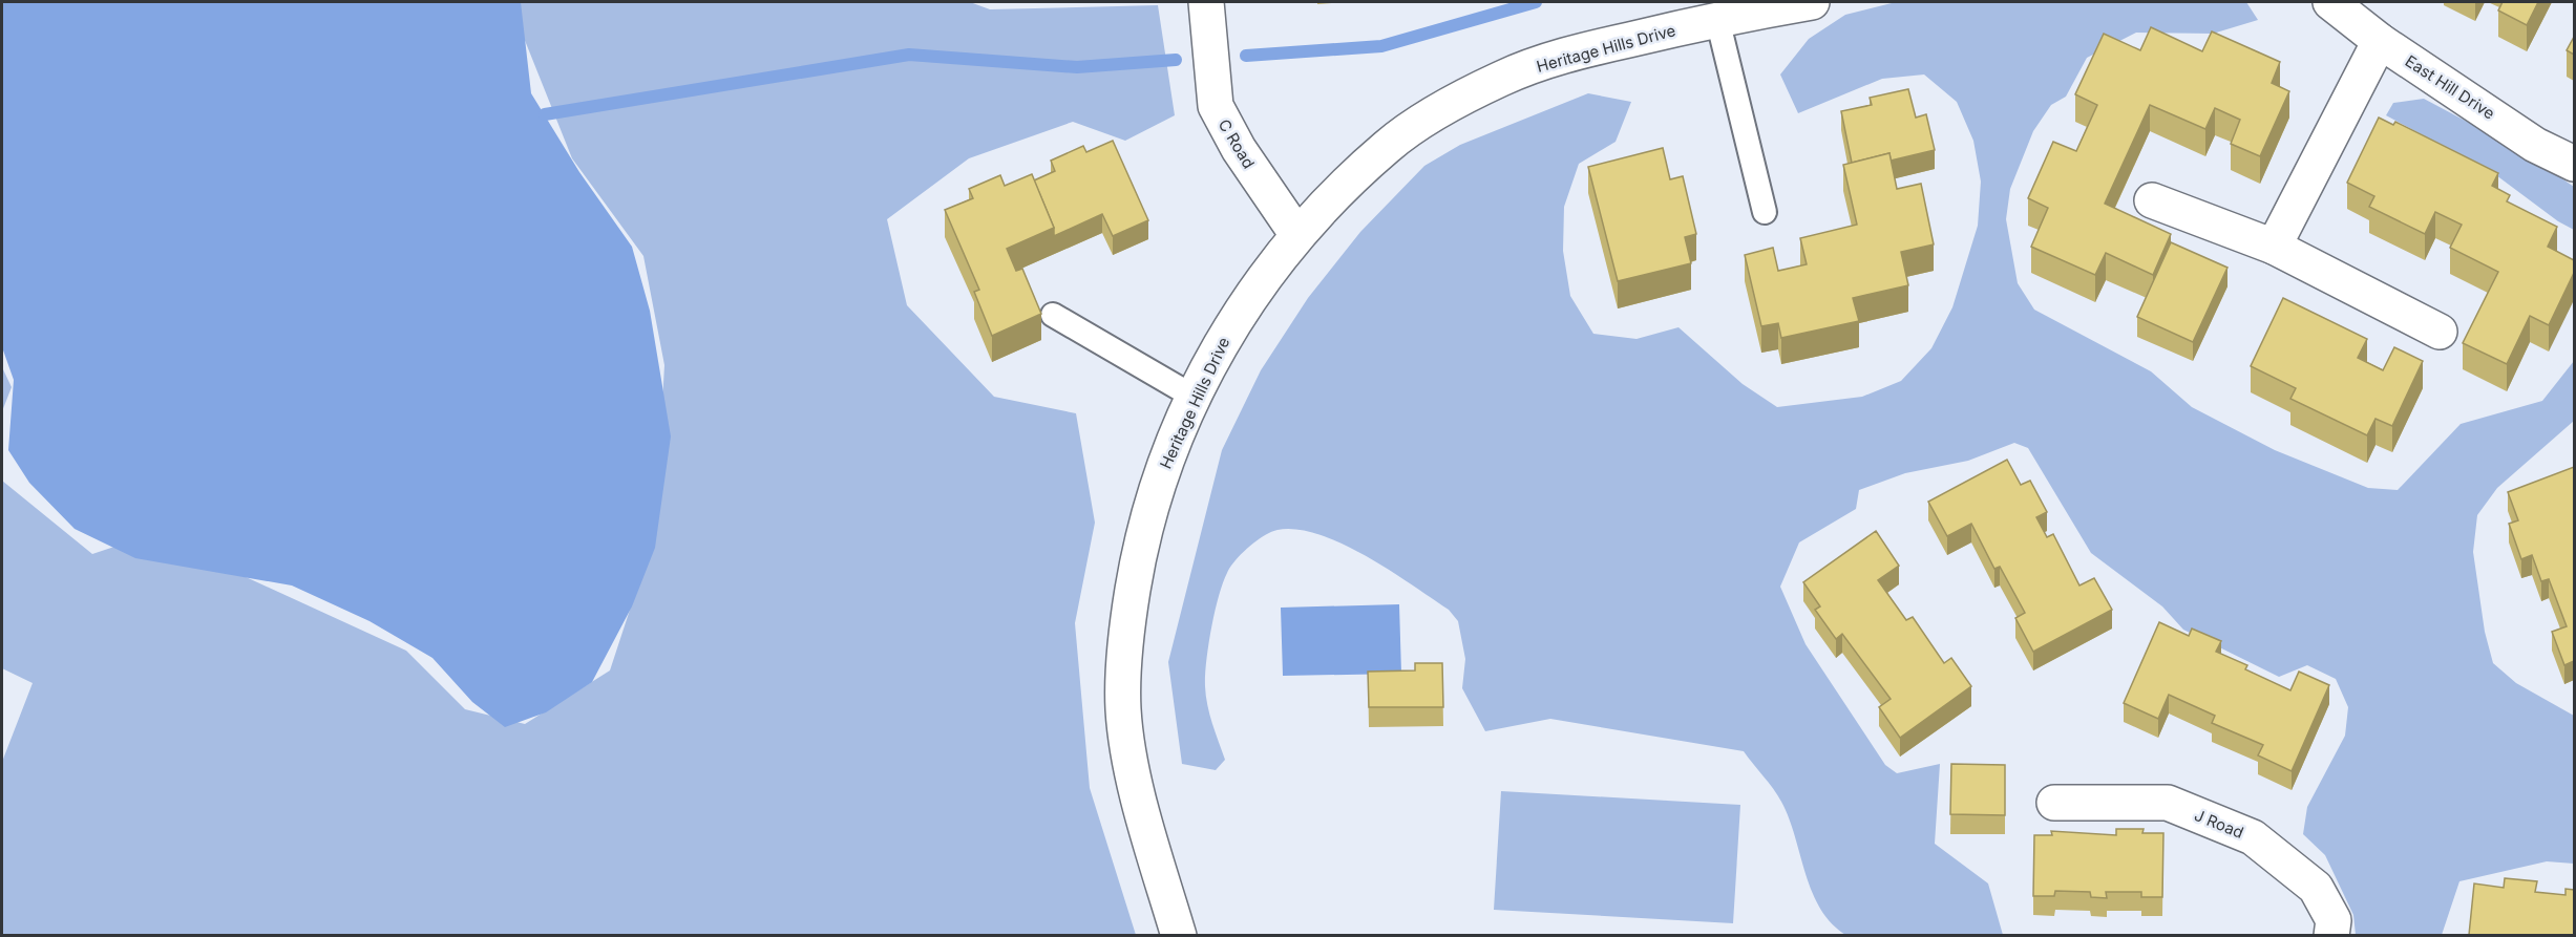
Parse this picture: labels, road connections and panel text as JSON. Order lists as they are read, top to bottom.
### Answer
{
  "streets": {
    "street": [
      "Heritage Hills Drive",
      "East Hill Drive",
      "C Road",
      "J Road"
    ]
  },
  "crossings": [
    ["Heritage Hills Drive", "C Road"]
  ]
}
